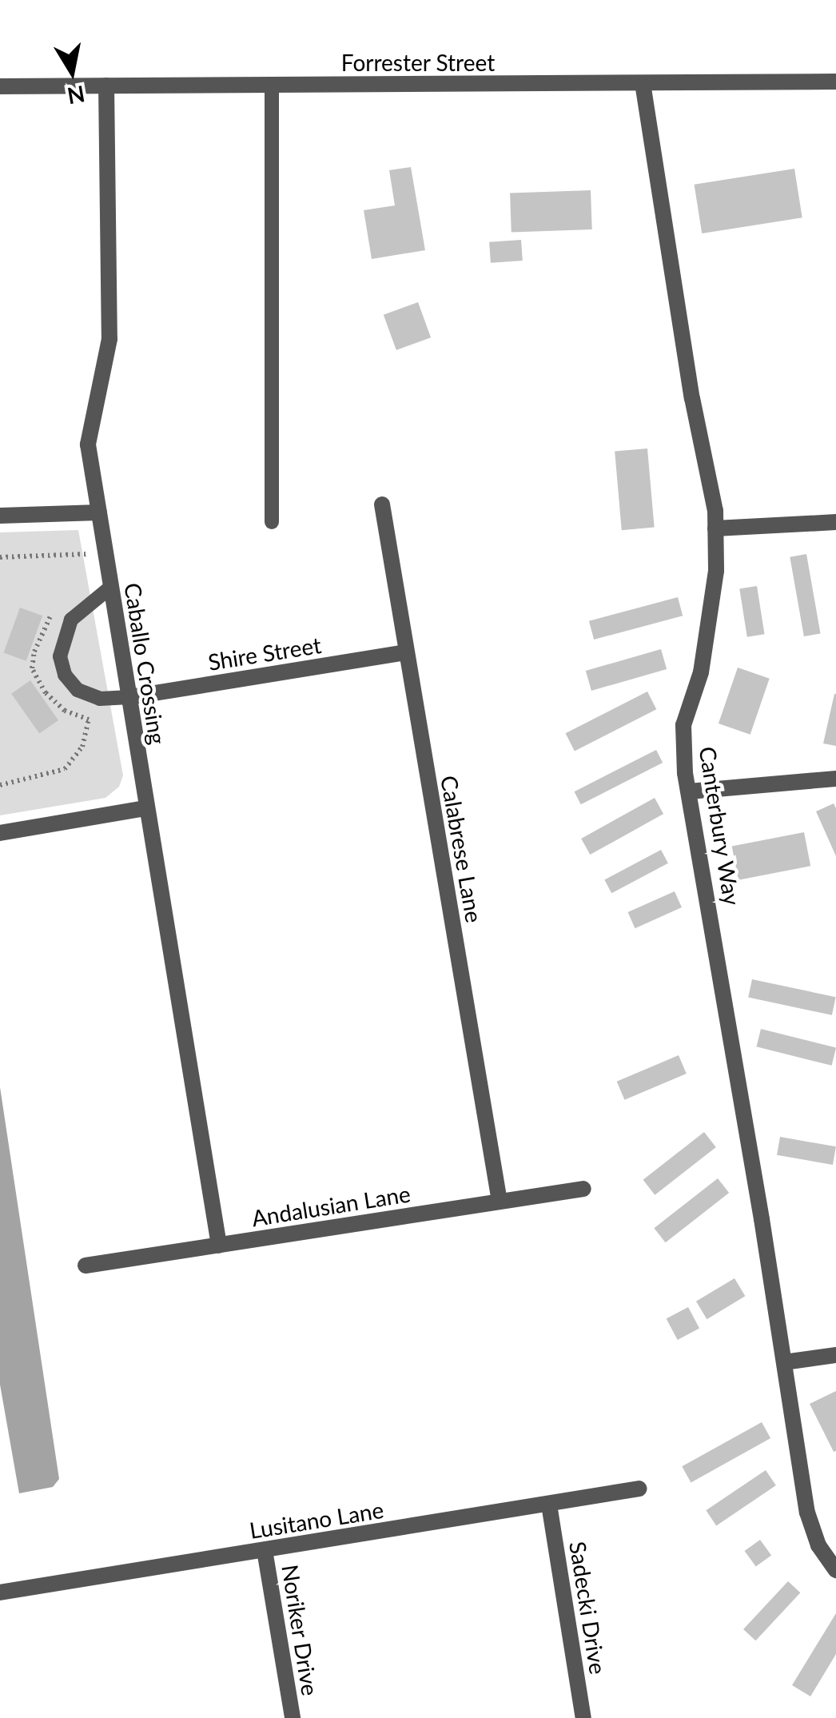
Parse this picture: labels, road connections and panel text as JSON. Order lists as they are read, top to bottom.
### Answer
{
  "streets": {
    "street": [
      "Forrester Street",
      "Shire Street",
      "Caballo Crossing",
      "Canterbury Way",
      "Calabrese Lane",
      "Andalusian Lane",
      "Lusitano Lane",
      "Sadecki Drive",
      "Noriker Drive"
    ]
  },
  "crossings": [
    ["Forrester Street", "Caballo Crossing"],
    ["Forrester Street", "Canterbury Way"],
    ["Shire Street", "Caballo Crossing"],
    ["Shire Street", "Calabrese Lane"],
    ["Caballo Crossing", "Andalusian Lane"],
    ["Calabrese Lane", "Andalusian Lane"],
    ["Lusitano Lane", "Sadecki Drive"],
    ["Lusitano Lane", "Noriker Drive"]
  ],
  "north": "bottom"
}
